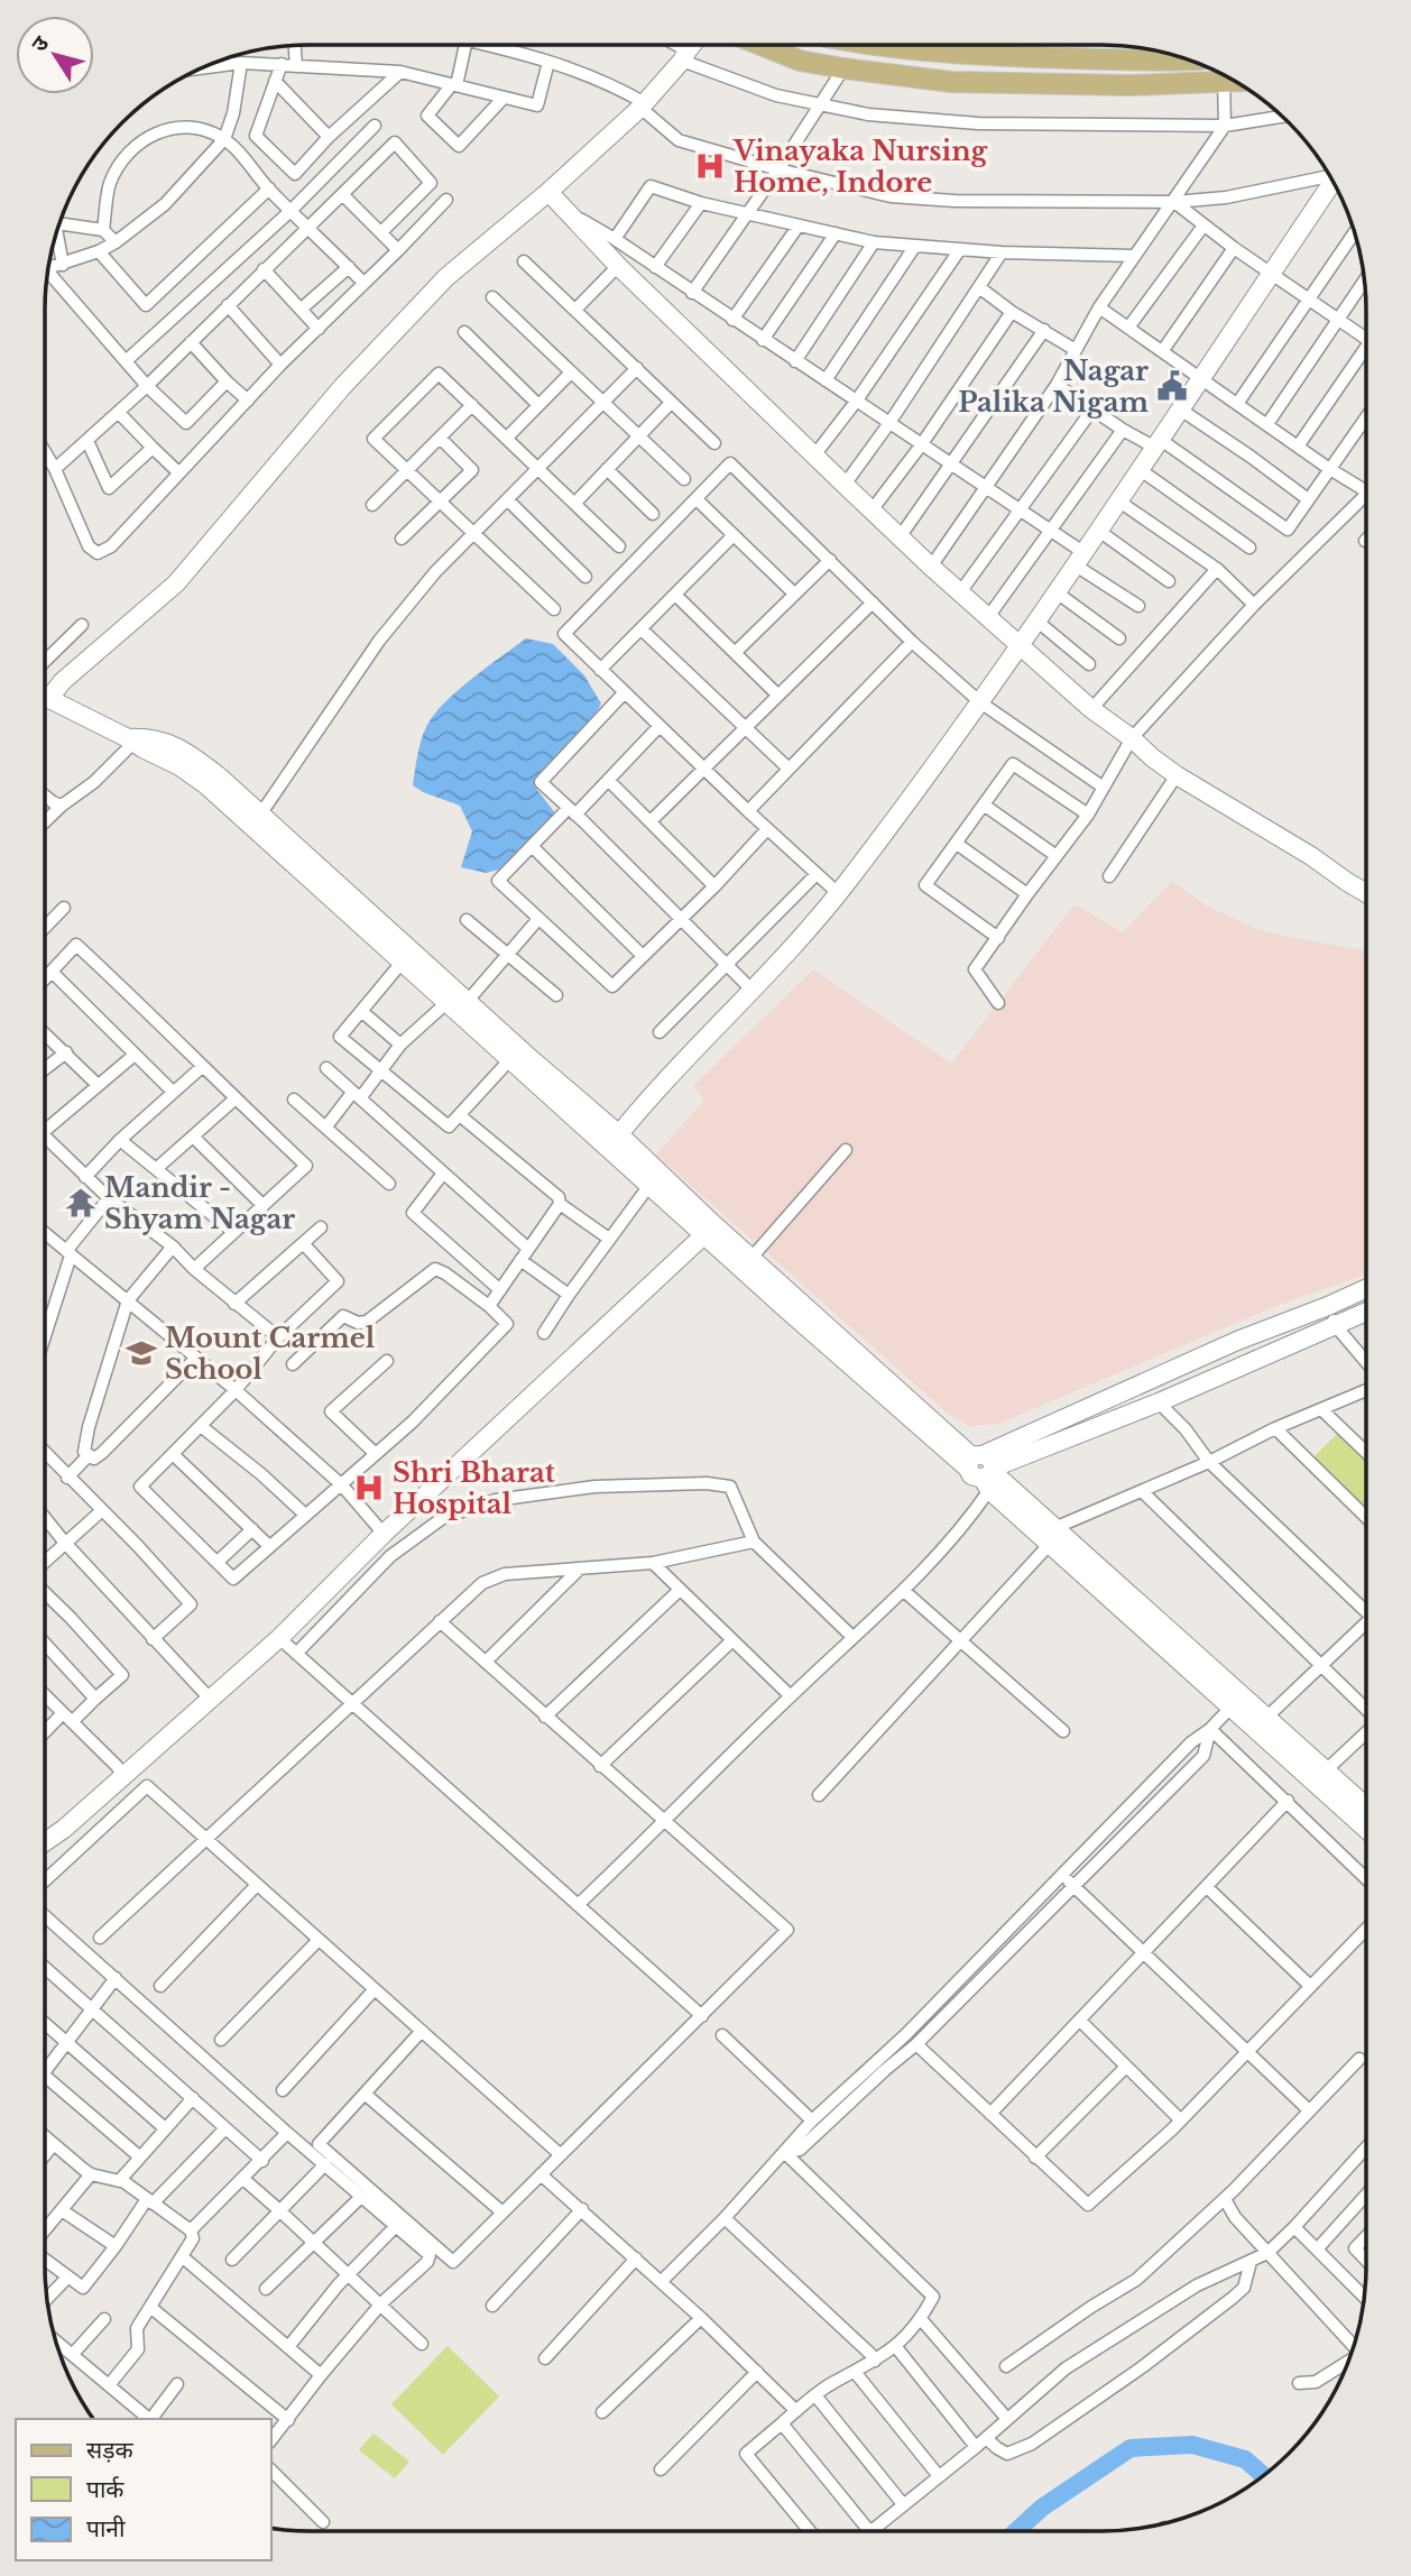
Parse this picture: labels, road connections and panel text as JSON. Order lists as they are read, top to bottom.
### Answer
{
  "places": {
    "hospital": ["Vinayaka Nursing Home, Indore", "Shri Bharat Hospital"],
    "public building": ["Nagar Palika Nigam"],
    "temple": ["Mandir - Shyam Nagar"],
    "school or university": ["Mount Carmel School"]
  },
  "legend": ["सड़क", "पार्क", "पानी"],
  "north": "top left"
}
